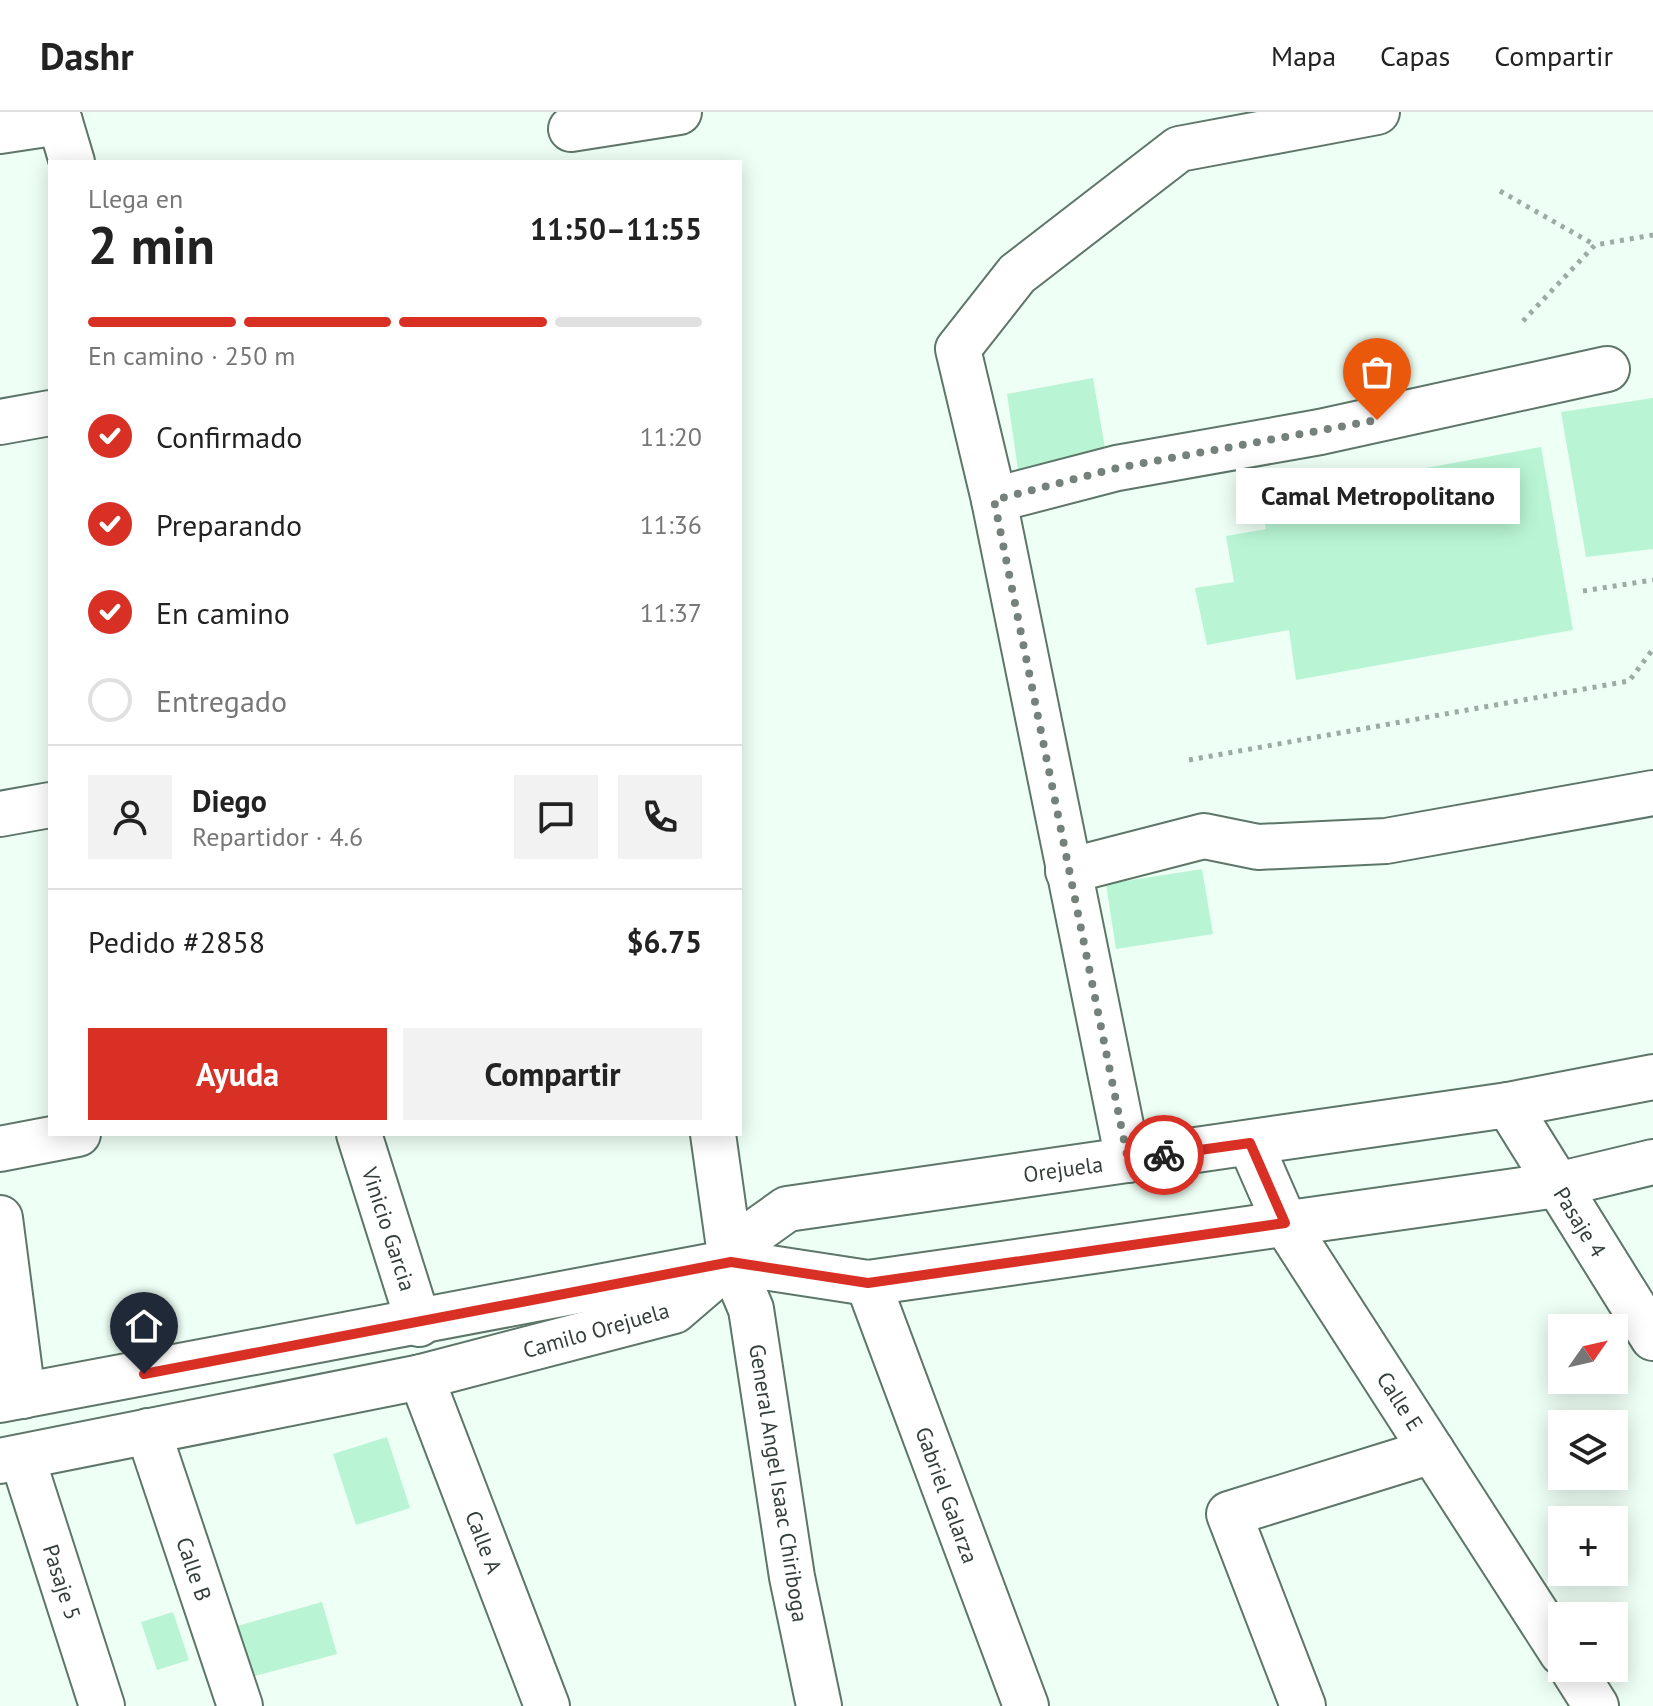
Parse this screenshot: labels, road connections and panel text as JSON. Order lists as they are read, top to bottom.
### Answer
{
  "streets": {
    "street": [
      "Orejuela",
      "Pasaje 4",
      "Vinicio Garcia",
      "Camilo Orejuela",
      "Calle E",
      "General Angel Isaac Chiriboga",
      "Gabriel Galarza",
      "Calle A",
      "Calle B",
      "Pasaje 5"
    ]
  },
  "crossings": [
    ["Orejuela", "Pasaje 4"],
    ["Orejuela", "Camilo Orejuela"],
    ["Orejuela", "Calle E"],
    ["Orejuela", "General Angel Isaac Chiriboga"],
    ["Vinicio Garcia", "Camilo Orejuela"],
    ["Camilo Orejuela", "General Angel Isaac Chiriboga"],
    ["Camilo Orejuela", "Calle A"],
    ["Camilo Orejuela", "Calle B"],
    ["Camilo Orejuela", "Pasaje 5"]
  ],
  "places": ["Camal Metropolitano"],
  "north": "top right",
  "page": {
    "header": "Dashr",
    "nav": ["Mapa", "Capas", "Compartir"],
    "heading": ["2 min", "Llega en", "11:50–11:55"],
    "panel": [
      "Diego",
      "Repartidor · 4.6",
      "Pedido #2858",
      "$6.75"
    ],
    "bar": "En camino · 250 m",
    "list": [
      ["Confirmado", "11:20"],
      ["Preparando", "11:36"],
      ["En camino", "11:37"],
      "Entregado"
    ],
    "bubble": "Camal Metropolitano",
    "buttons": ["Ayuda", "Compartir"],
    "map_buttons": ["+", "−"]
  }
}
